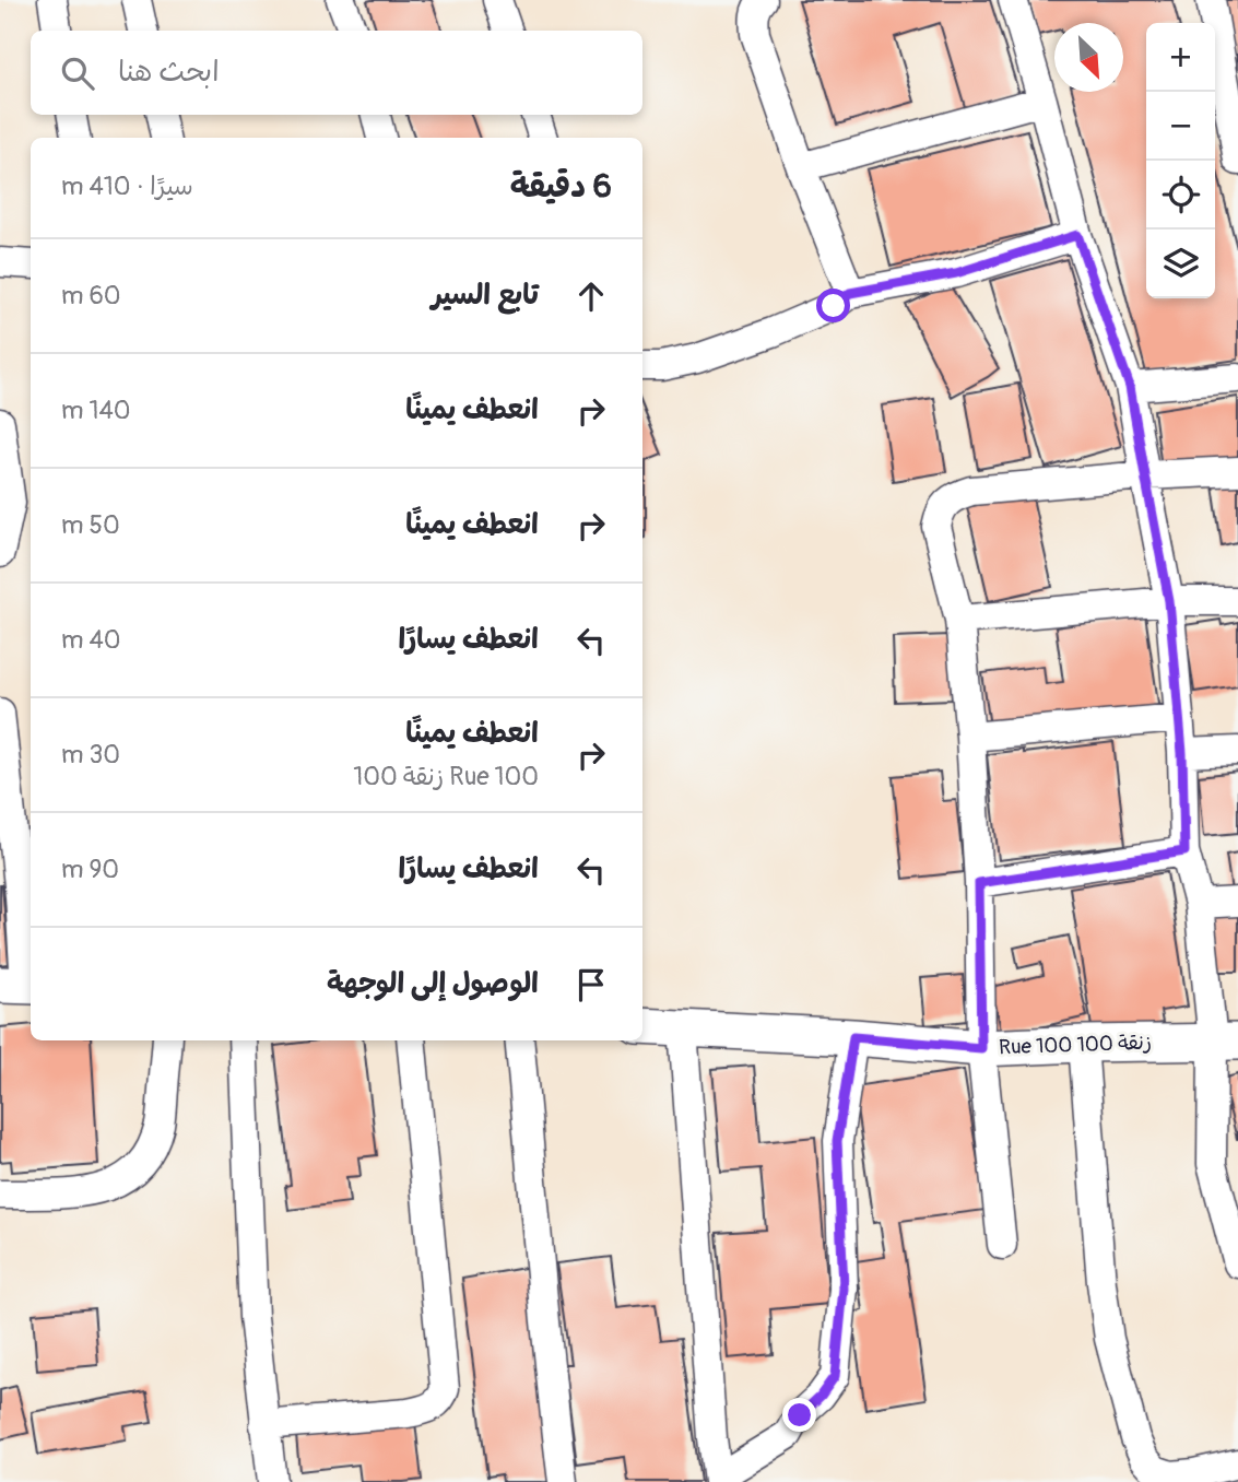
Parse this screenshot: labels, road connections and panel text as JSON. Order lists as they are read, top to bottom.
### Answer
{
  "streets": {
    "street": ["Rue 100 زنقة 100"]
  },
  "north": "bottom right",
  "page": {
    "map_buttons": ["+", "−"],
    "search": "ابحث هنا",
    "heading": ["6 دقيقة", "سيرًا · 410 m"],
    "list": [
      ["تابع السير", "60 m"],
      ["انعطف يمينًا", "140 m"],
      ["انعطف يمينًا", "50 m"],
      ["انعطف يسارًا", "40 m"],
      ["انعطف يمينًا", "Rue 100 زنقة 100", "30 m"],
      ["انعطف يسارًا", "90 m"],
      "الوصول إلى الوجهة"
    ]
  }
}
